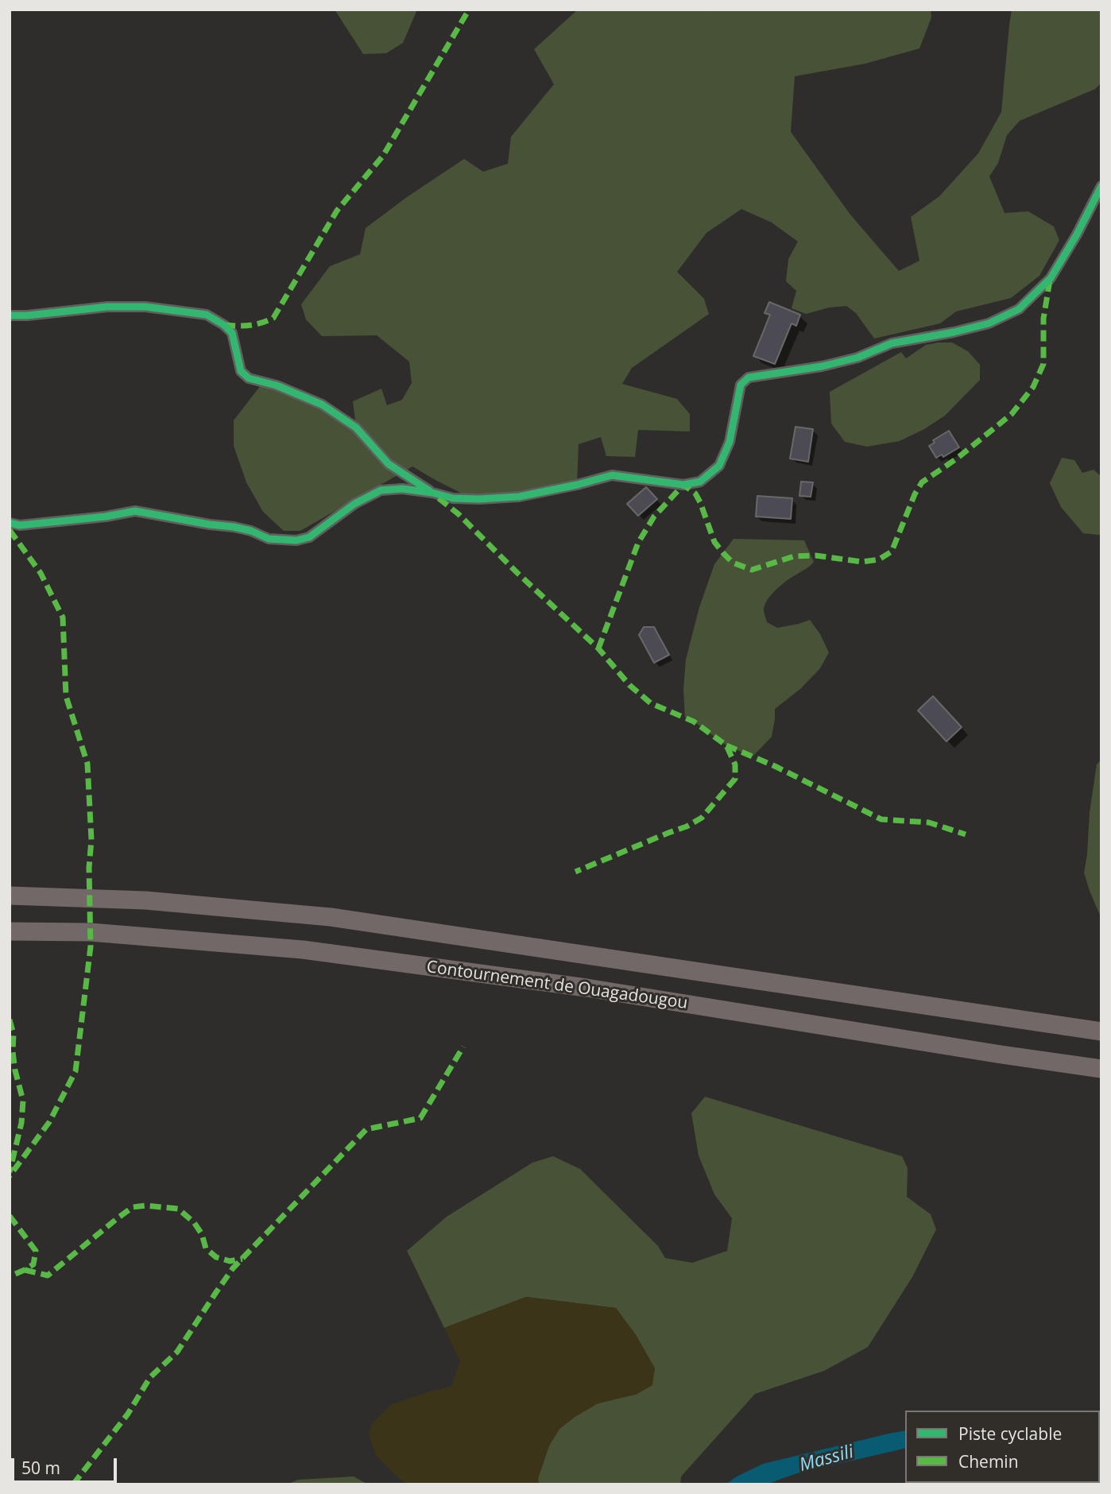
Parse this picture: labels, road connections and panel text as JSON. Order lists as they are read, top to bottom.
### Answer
{
  "streets": {
    "highway": ["Contournement de Ouagadougou"]
  },
  "water": ["Massili"],
  "legend": ["Piste cyclable", "Chemin"],
  "scale_bar": "50 m"
}
